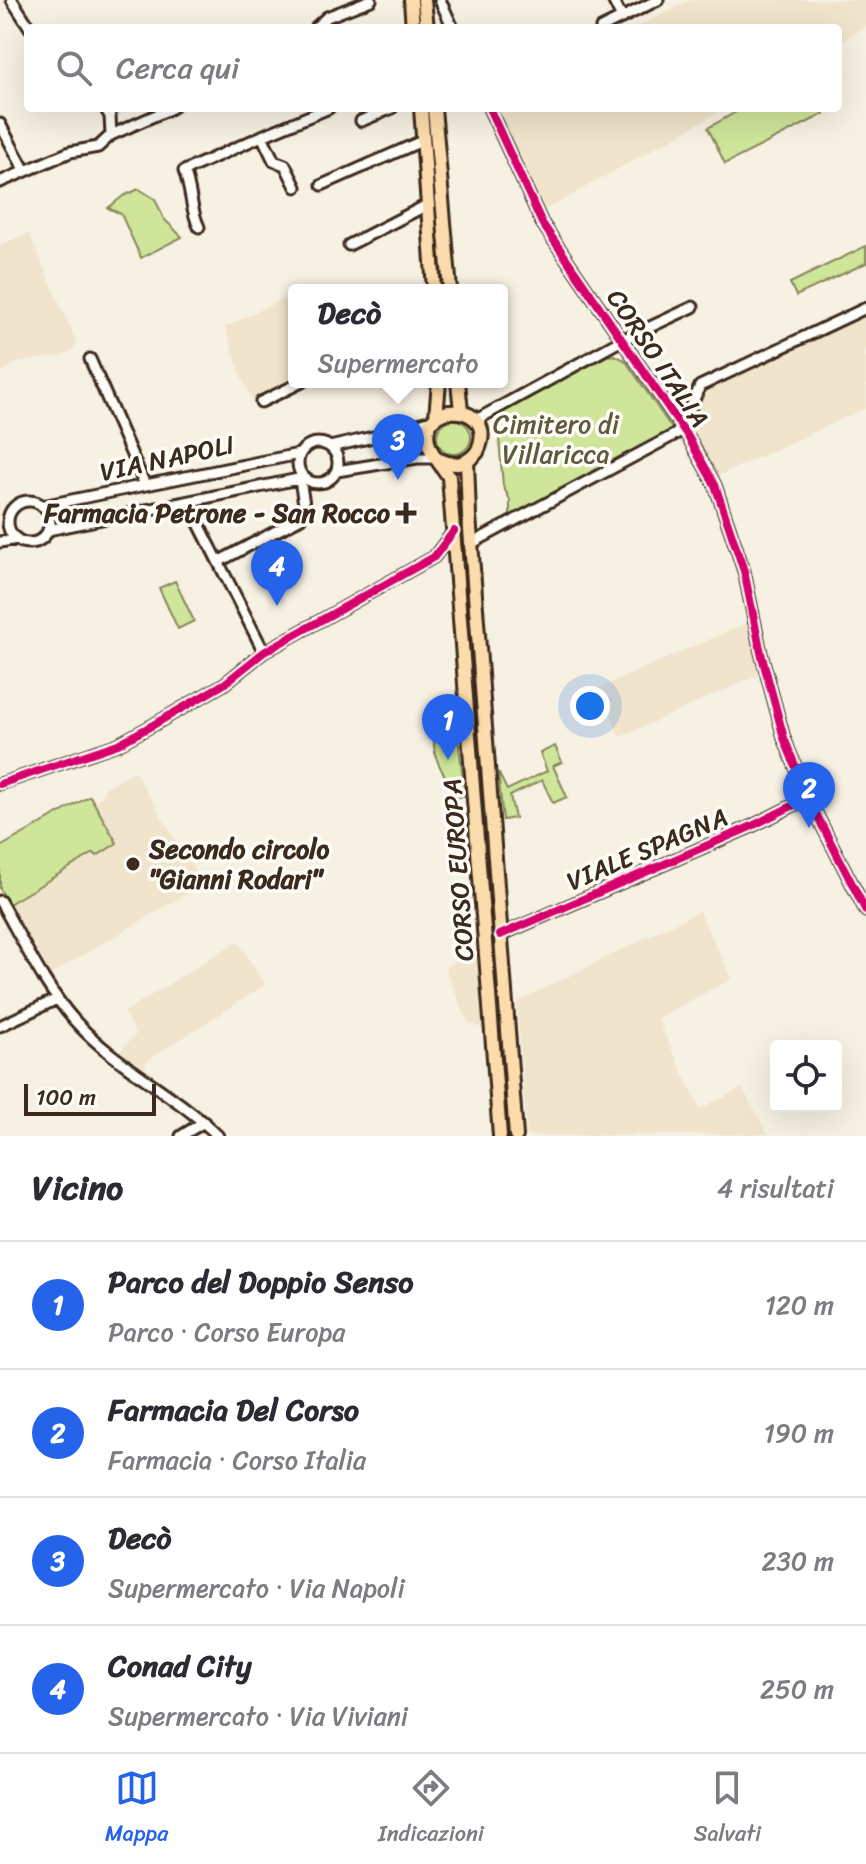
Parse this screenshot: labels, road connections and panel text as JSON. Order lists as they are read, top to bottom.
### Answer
{
  "streets": {
    "main road": ["CORSO EUROPA"],
    "street": ["CORSO ITALIA", "VIA NAPOLI", "VIALE SPAGNA"]
  },
  "crossings": [
    ["CORSO ITALIA", "VIALE SPAGNA"],
    ["VIALE SPAGNA", "CORSO EUROPA"]
  ],
  "parks": ["Cimitero di Villaricca"],
  "places": {
    "health": ["Farmacia Petrone - San Rocco"],
    "other": ["Secondo circolo \"Gianni Rodari\""]
  },
  "scale_bar": "100 m",
  "page": {
    "search": "Cerca qui",
    "popup": ["Decò", "Supermercato"],
    "pins": [
      "3",
      "4",
      "1",
      "2"
    ],
    "scale": "100 m",
    "heading": ["Vicino", "4 risultati"],
    "list": [
      {
        "mark": "1",
        "name": "Parco del Doppio Senso",
        "note": "Parco · Corso Europa",
        "value": "120 m"
      },
      {
        "mark": "2",
        "name": "Farmacia Del Corso",
        "note": "Farmacia · Corso Italia",
        "value": "190 m"
      },
      {
        "mark": "3",
        "name": "Decò",
        "note": "Supermercato · Via Napoli",
        "value": "230 m"
      },
      {
        "mark": "4",
        "name": "Conad City",
        "note": "Supermercato · Via Viviani",
        "value": "250 m"
      }
    ],
    "nav": ["Mappa", "Indicazioni", "Salvati"]
  }
}
